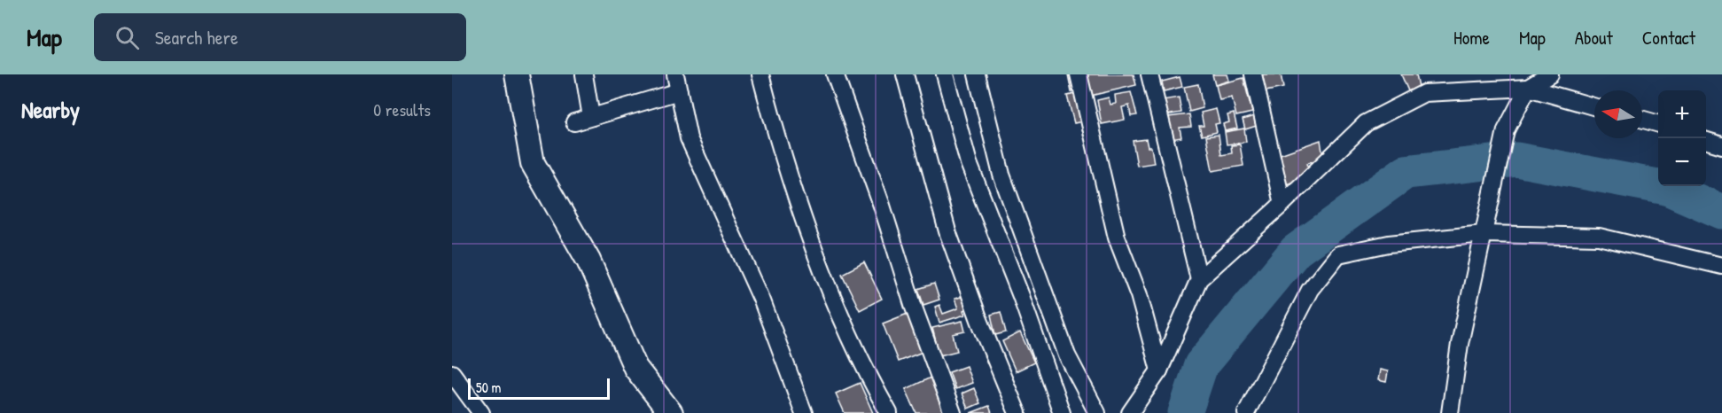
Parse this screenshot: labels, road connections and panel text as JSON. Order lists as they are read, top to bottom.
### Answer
{
  "scale_bar": "50 m",
  "north": "left",
  "page": {
    "header": "Map",
    "search": "Search here",
    "nav": [
      "Home",
      "Map",
      "About",
      "Contact"
    ],
    "heading": ["Nearby", "0 results"],
    "map_buttons": ["+", "−"],
    "scale": "50 m"
  }
}
